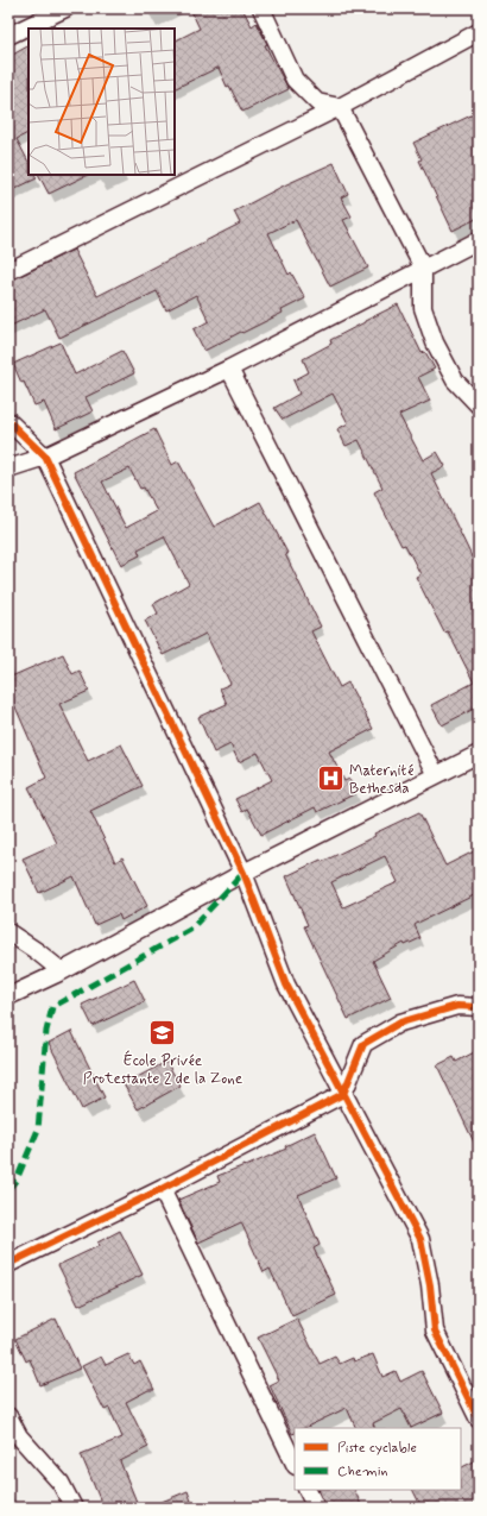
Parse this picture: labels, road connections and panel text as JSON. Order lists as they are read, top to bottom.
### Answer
{
  "places": {
    "hospital": ["Maternité Bethesda"],
    "school or university": ["École Privée Protestante 2 de la Zone"]
  },
  "legend": ["Piste cyclable", "Chemin"]
}
